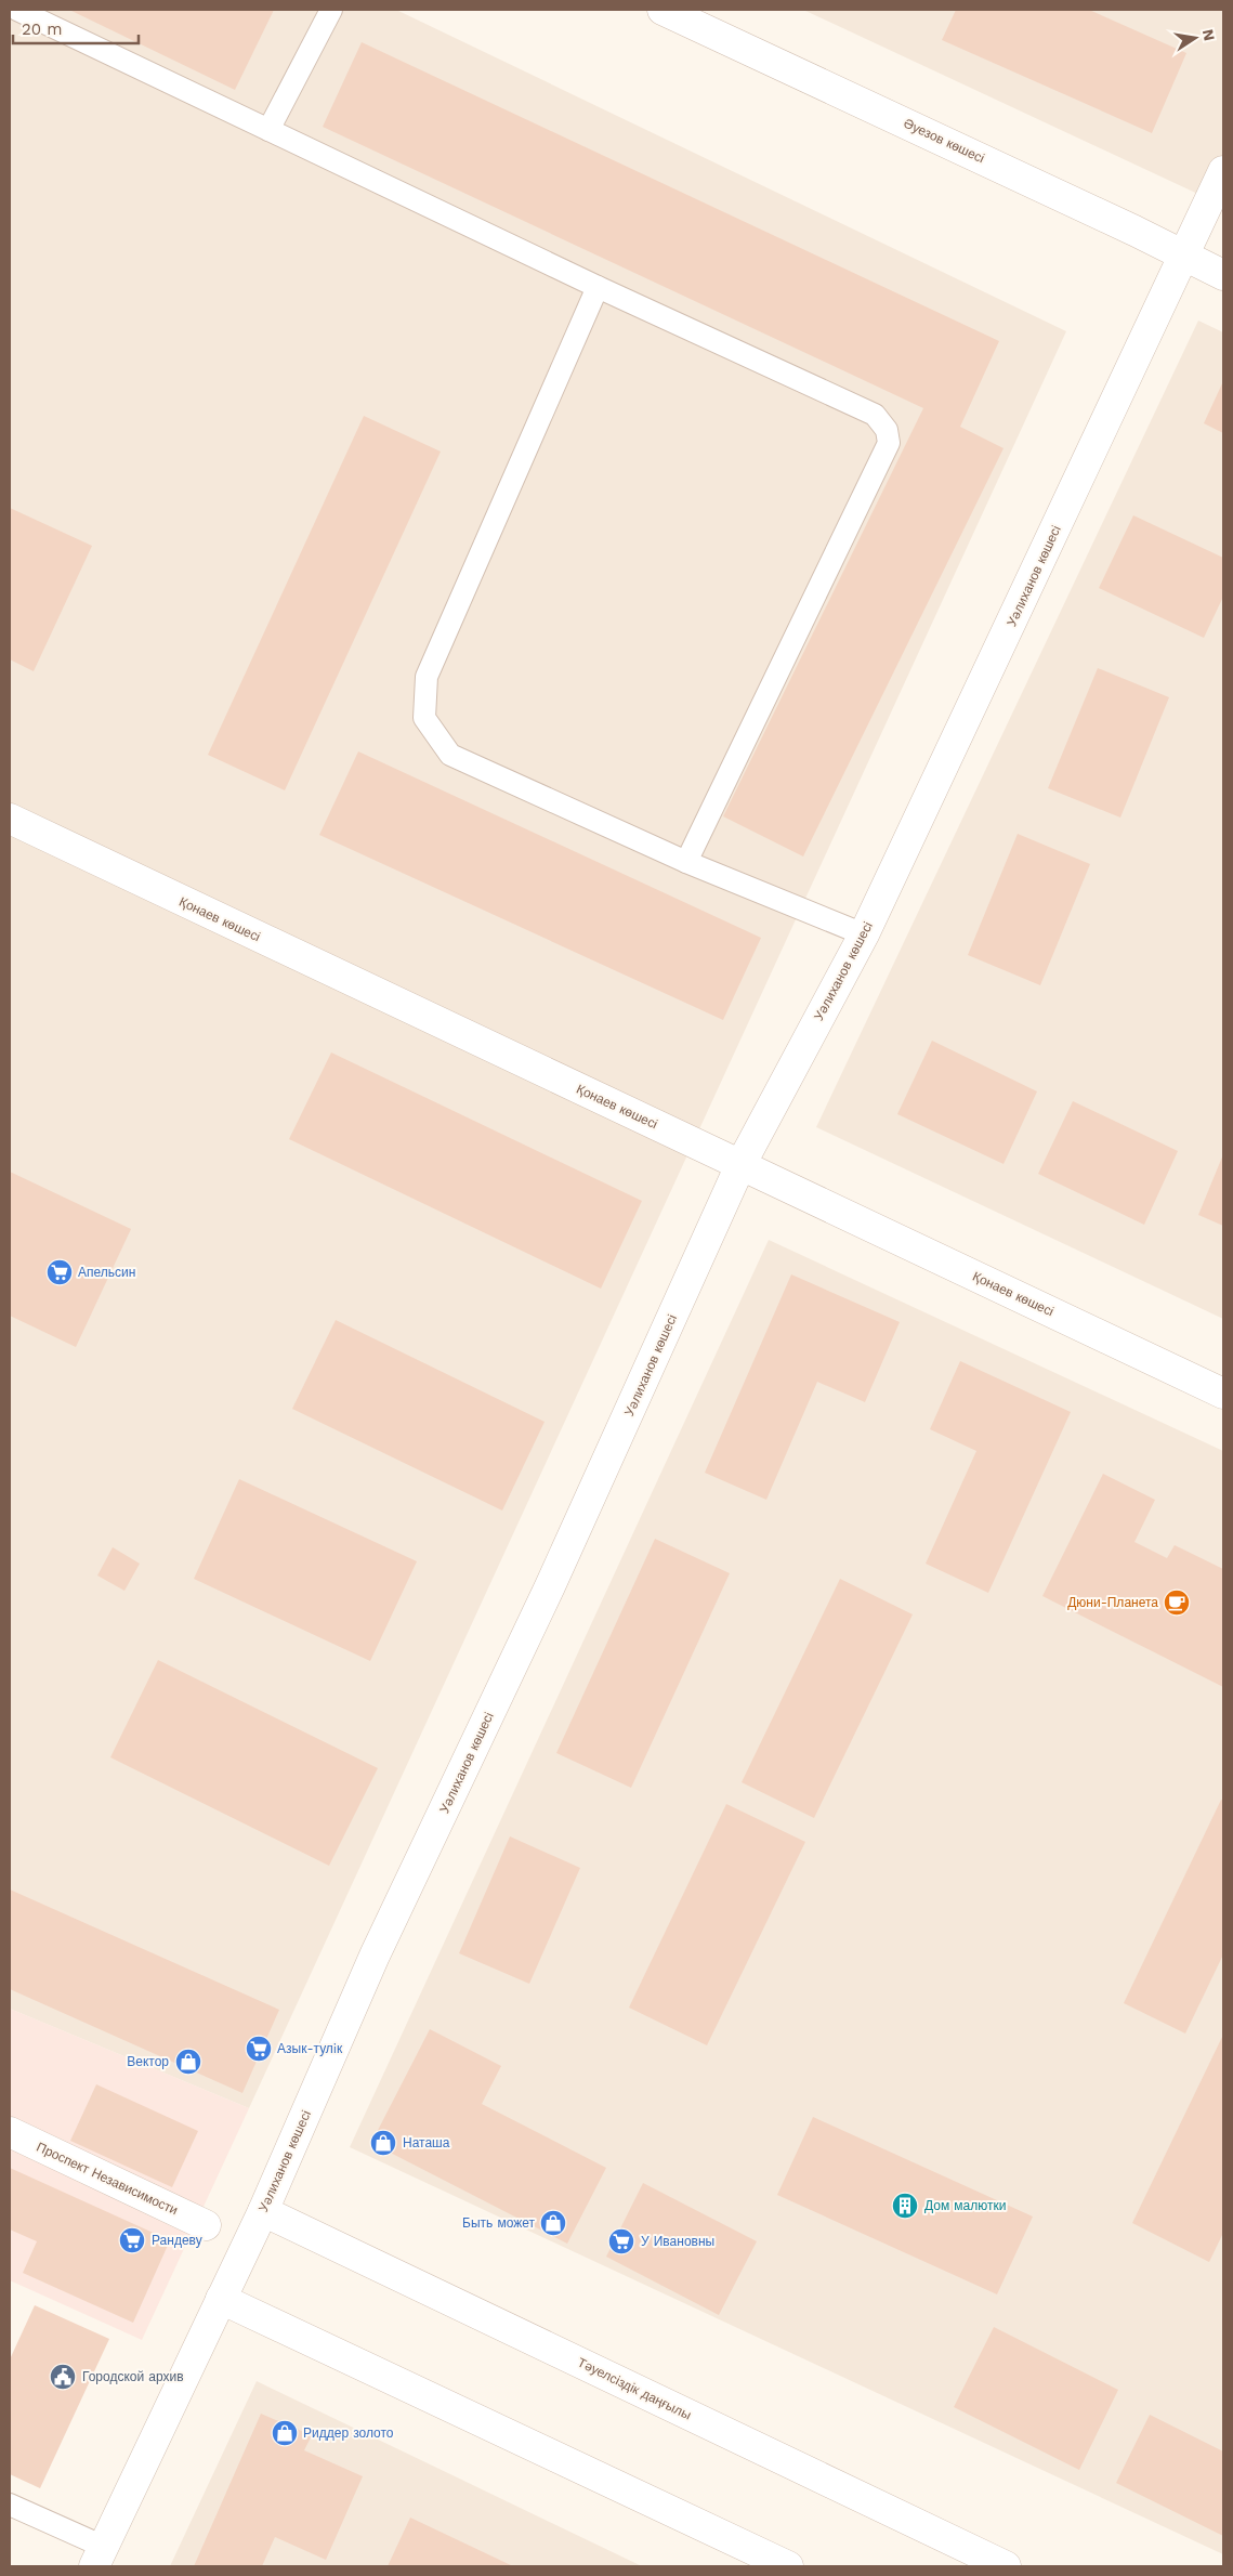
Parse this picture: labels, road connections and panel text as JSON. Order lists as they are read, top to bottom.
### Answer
{
  "streets": {
    "street": [
      "Әуезов көшесі",
      "Уәлиханов көшесі",
      "Қонаев көшесі",
      "Проспект Независимости",
      "Тәуелсіздік даңғылы"
    ]
  },
  "crossings": [
    ["Әуезов көшесі", "Уәлиханов көшесі"],
    ["Уәлиханов көшесі", "Қонаев көшесі"],
    ["Уәлиханов көшесі", "Тәуелсіздік даңғылы"]
  ],
  "places": {
    "supermarket": [
      "Апельсин",
      "Азык-тулiк",
      "Рандеву",
      "У Ивановны"
    ],
    "cafe": ["Дюни-Планета"],
    "shop": [
      "Вектор",
      "Наташа",
      "Быть может",
      "Риддер золото"
    ],
    "building": ["Дом малютки"],
    "public building": ["Городской архив"]
  },
  "scale_bar": "20 m",
  "north": "right"
}
